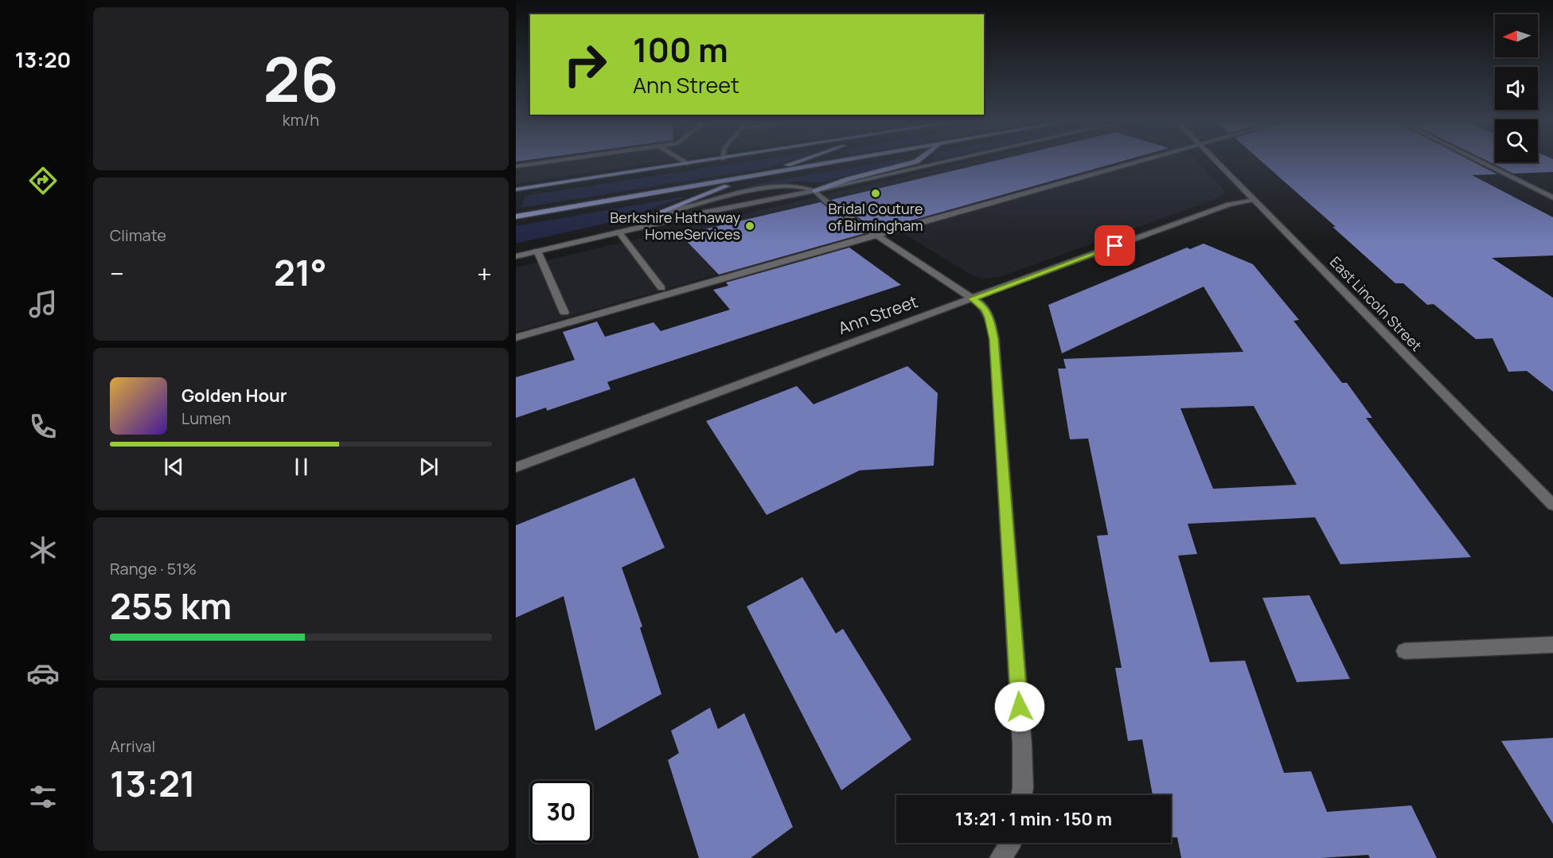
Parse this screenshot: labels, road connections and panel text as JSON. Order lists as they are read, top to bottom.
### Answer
{
  "streets": {
    "street": ["East Lincoln Street", "Ann Street"]
  },
  "crossings": [
    ["East Lincoln Street", "Ann Street"]
  ],
  "places": ["Bridal Couture of Birmingham", "Berkshire Hathaway HomeServices"],
  "north": "left",
  "page": {
    "tabs": "13:20",
    "tile": [
      ["26", "km/h"],
      "Climate",
      ["Range · 51%", "255 km"],
      ["Arrival", "13:21"]
    ],
    "turn": ["100 m", "Ann Street"],
    "heat": ["−", "21°", "+"],
    "song": ["Golden Hour", "Lumen"],
    "limit": "30",
    "trip": "13:21 · 1 min · 150 m"
  }
}
